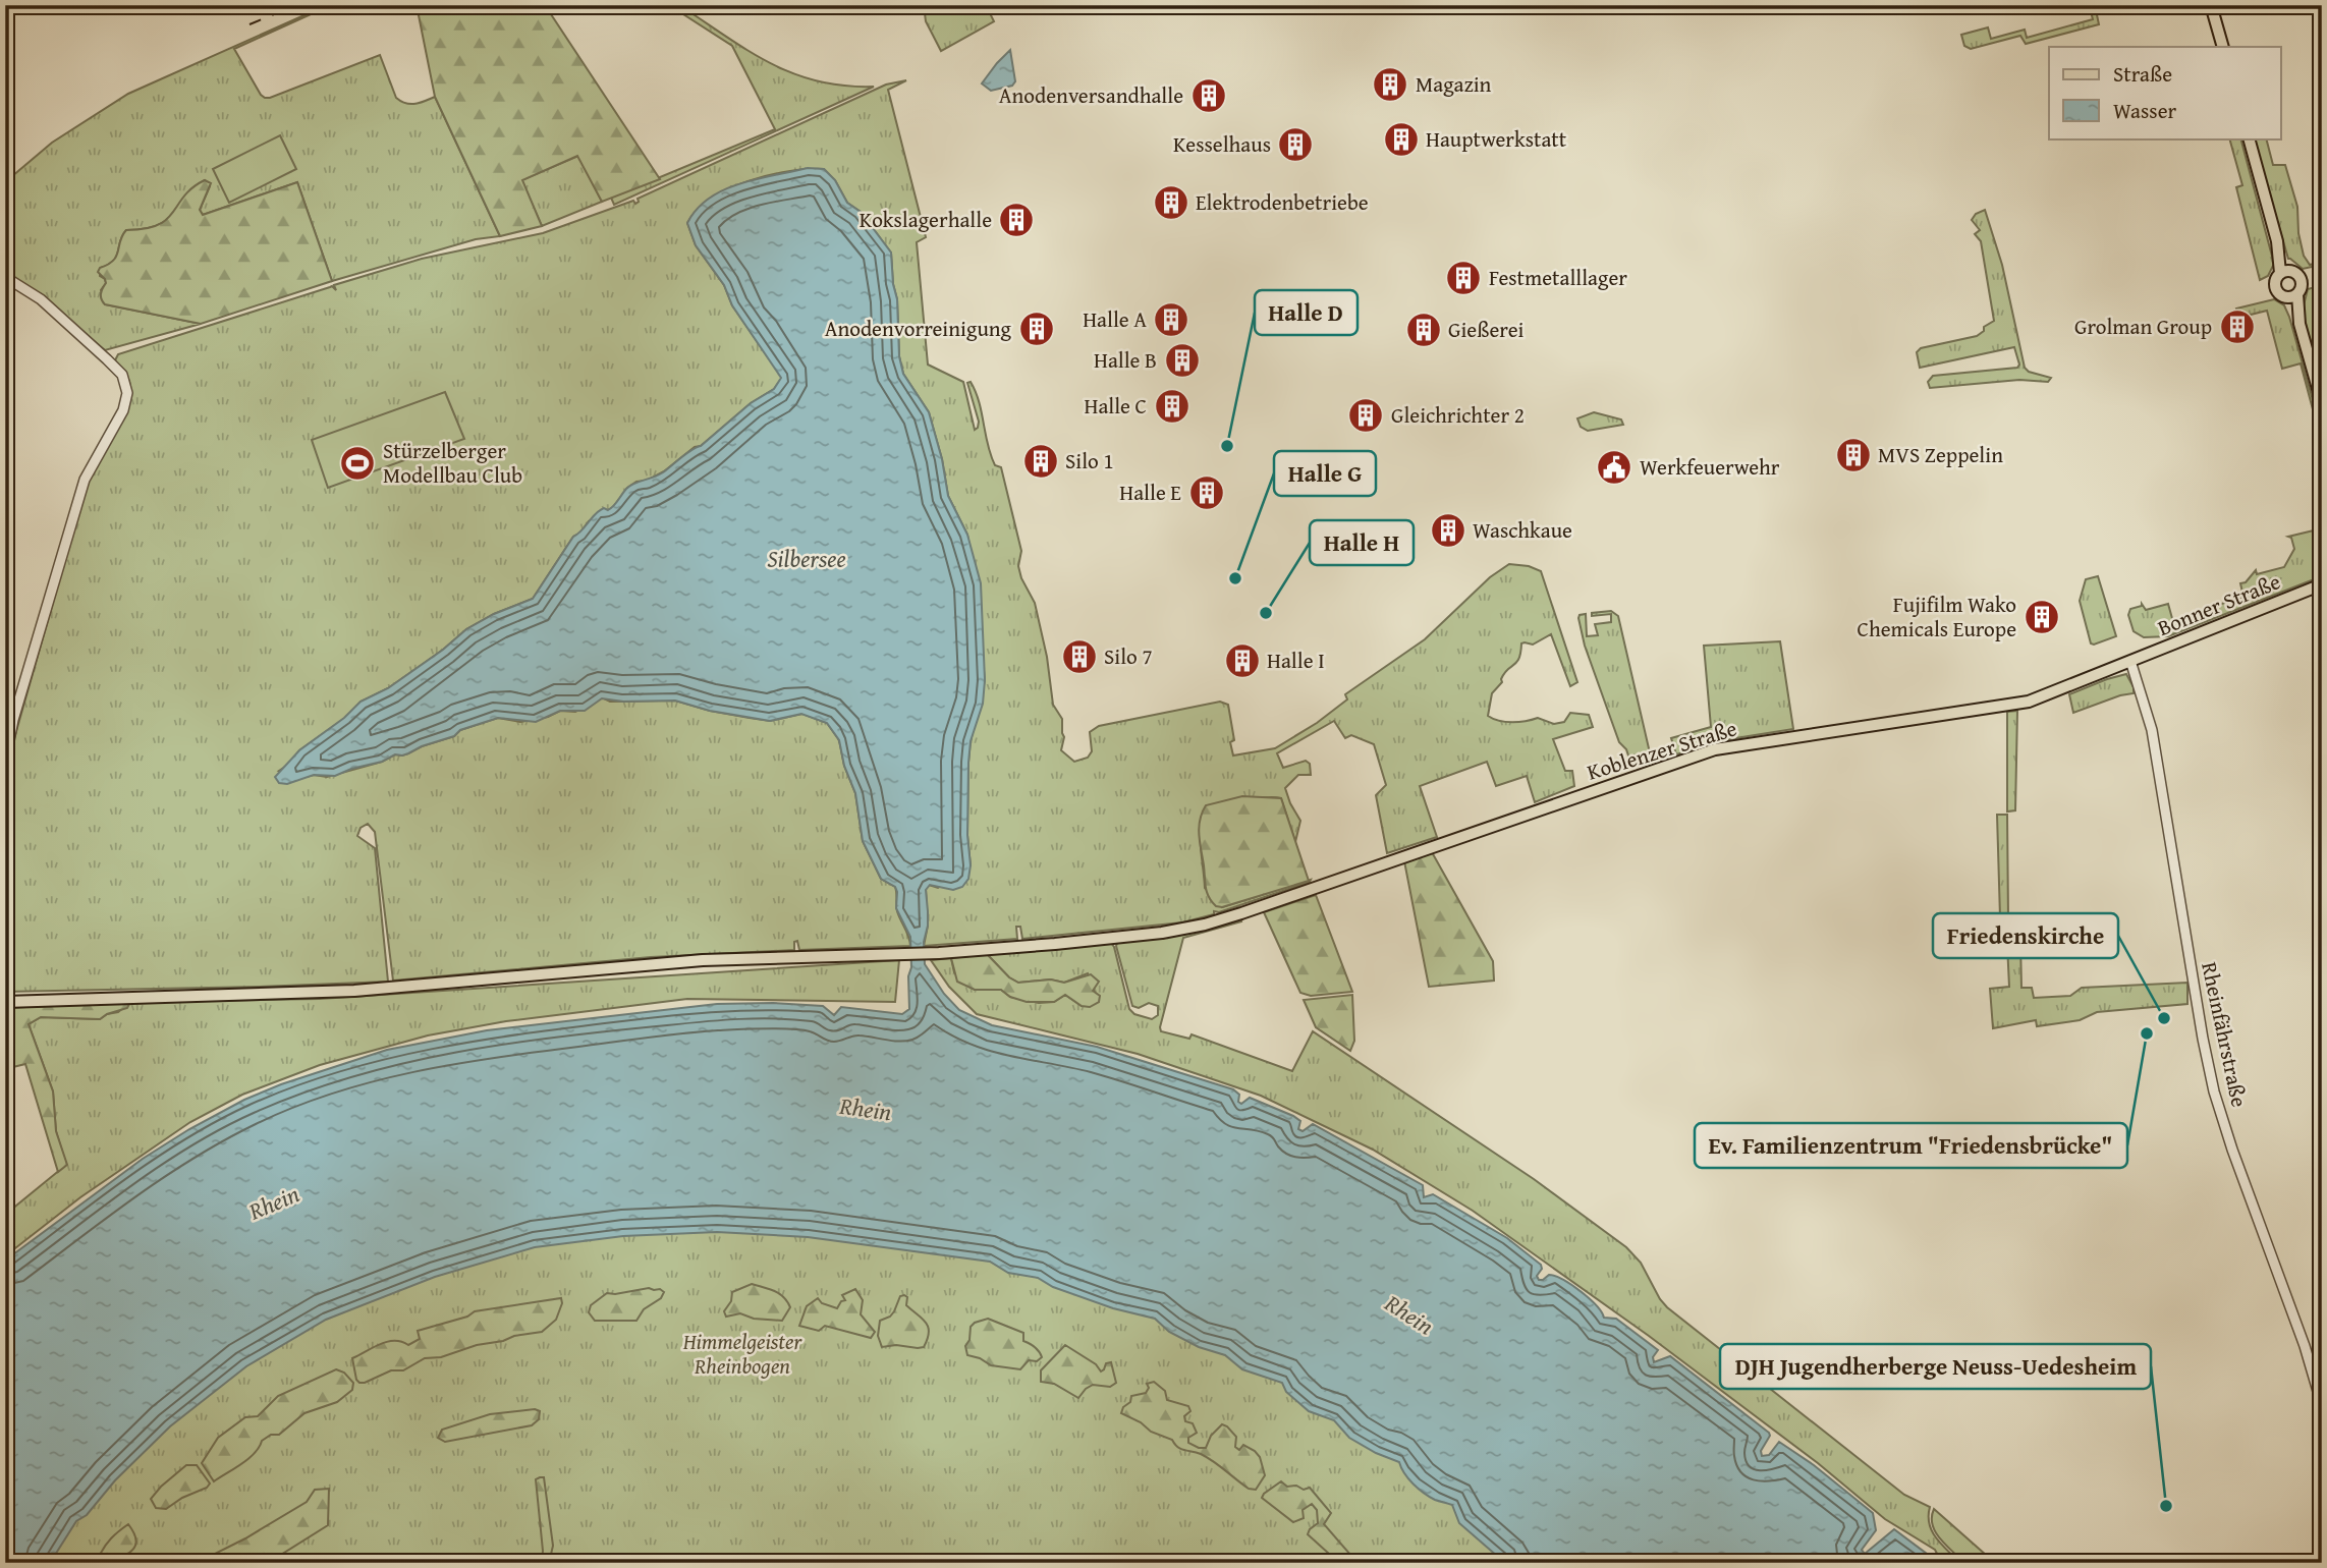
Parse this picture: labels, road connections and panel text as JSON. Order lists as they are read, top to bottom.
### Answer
{
  "streets": {
    "main road": ["Bonner Straße", "Koblenzer Straße"],
    "street": ["Rheinfährstraße"]
  },
  "crossings": [
    ["Bonner Straße", "Koblenzer Straße"],
    ["Bonner Straße", "Rheinfährstraße"],
    ["Koblenzer Straße", "Rheinfährstraße"]
  ],
  "water": ["Silbersee", "Rhein"],
  "parks": ["Himmelgeister Rheinbogen"],
  "places": {
    "building": [
      "Magazin",
      "Anodenversandhalle",
      "Hauptwerkstatt",
      "Kesselhaus",
      "Elektrodenbetriebe",
      "Kokslagerhalle",
      "Festmetalllager",
      "Halle A",
      "Grolman Group",
      "Anodenvorreinigung",
      "Gießerei",
      "Halle B",
      "Halle C",
      "Gleichrichter 2",
      "MVS Zeppelin",
      "Silo 1",
      "Halle E",
      "Waschkaue",
      "Fujifilm Wako Chemicals Europe",
      "Silo 7",
      "Halle I"
    ],
    "other": [
      "Halle D",
      "Halle G",
      "Halle H",
      "Friedenskirche",
      "Ev. Familienzentrum \"Friedensbrücke\"",
      "DJH Jugendherberge Neuss-Uedesheim"
    ],
    "sports": ["Stürzelberger Modellbau Club"],
    "public building": ["Werkfeuerwehr"]
  },
  "legend": ["Straße", "Wasser"]
}
